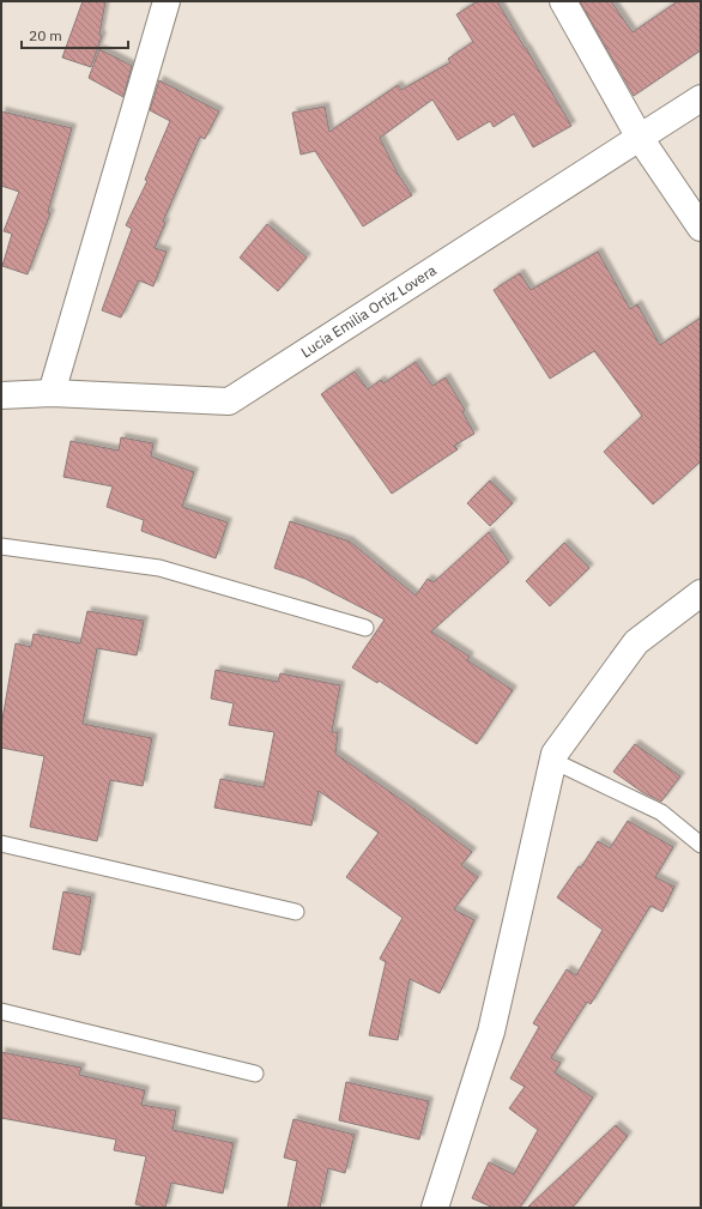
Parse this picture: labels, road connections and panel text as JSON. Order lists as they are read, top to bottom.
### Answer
{
  "streets": {
    "street": ["Lucia Emilia Ortiz Lovera"]
  },
  "scale_bar": "20 m"
}
